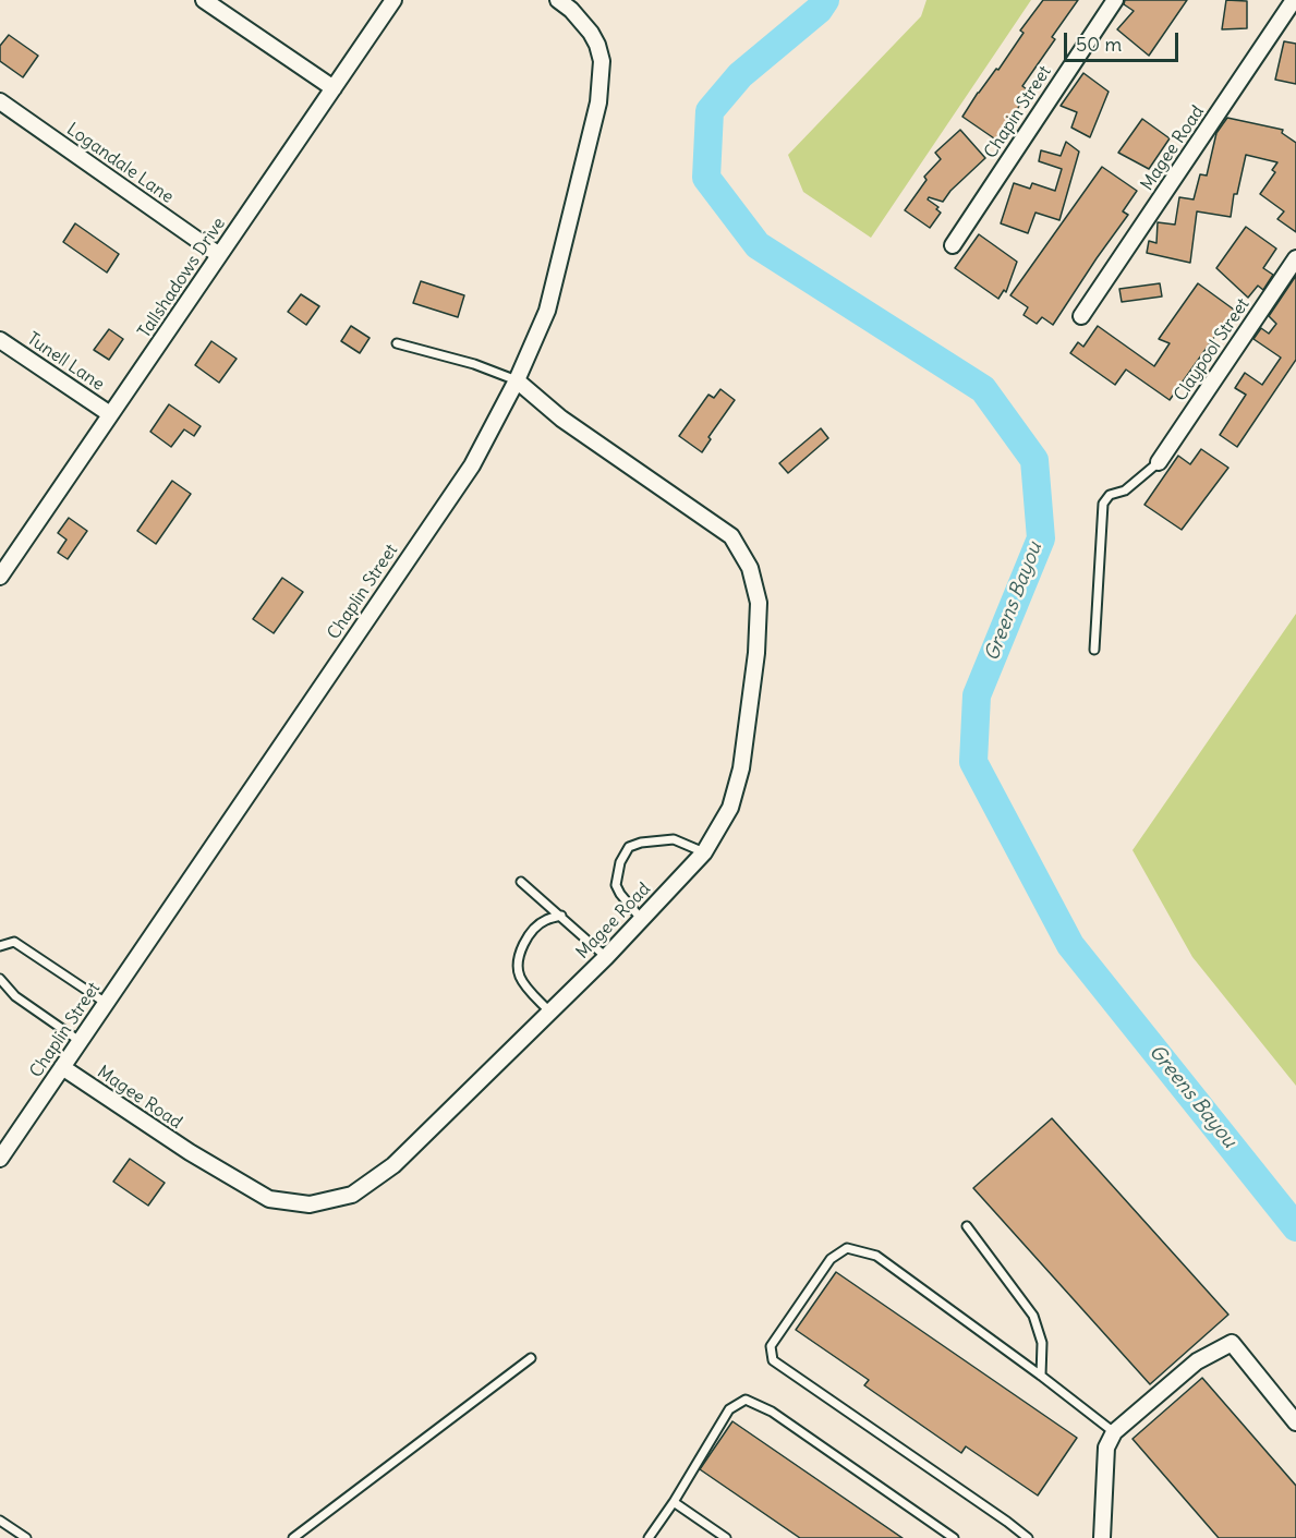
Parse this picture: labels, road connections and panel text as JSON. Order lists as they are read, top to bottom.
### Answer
{
  "streets": {
    "street": [
      "Chapin Street",
      "Magee Road",
      "Logandale Lane",
      "Tallshadows Drive",
      "Claypool Street",
      "Tunell Lane",
      "Chaplin Street"
    ]
  },
  "crossings": [
    ["Magee Road", "Chaplin Street"],
    ["Logandale Lane", "Tallshadows Drive"],
    ["Tallshadows Drive", "Tunell Lane"]
  ],
  "water": ["Greens Bayou"],
  "scale_bar": "50 m"
}
